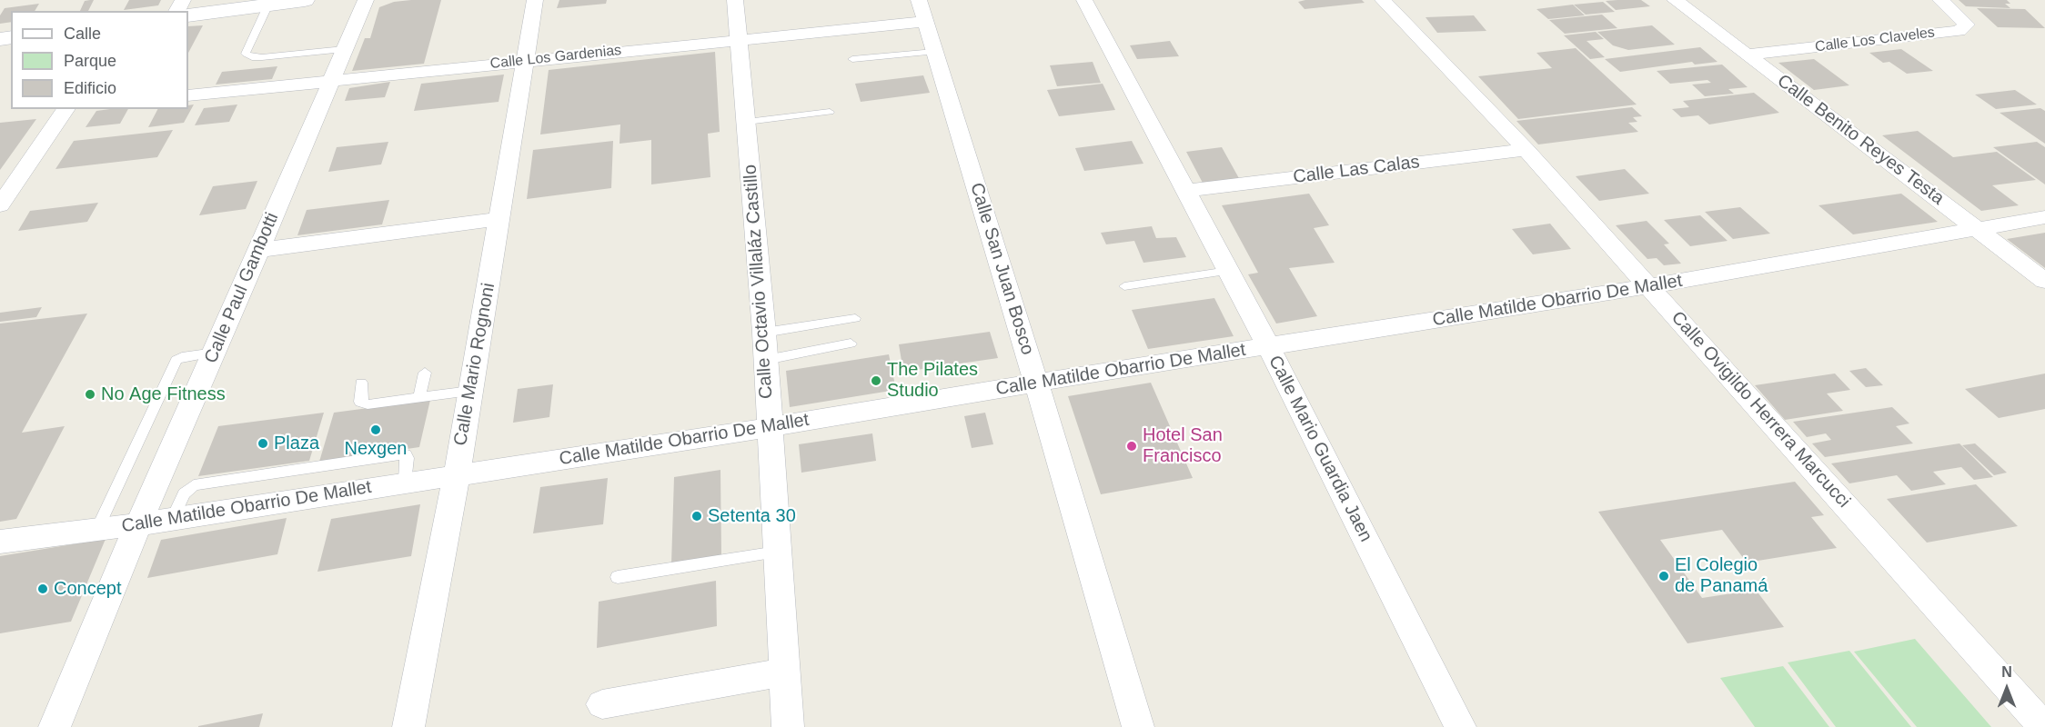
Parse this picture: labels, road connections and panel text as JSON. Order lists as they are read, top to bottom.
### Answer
{
  "streets": {
    "street": [
      "Calle Los Claveles",
      "Calle Los Gardenias",
      "Calle Benito Reyes Testa",
      "Calle Las Calas",
      "Calle San Juan Bosco",
      "Calle Octavio Villaláz Castillo",
      "Calle Paul Gambotti",
      "Calle Matilde Obarrio De Mallet",
      "Calle Mario Rognoni",
      "Calle Ovigildo Herrera Marcucci",
      "Calle Mario Guardia Jaen"
    ]
  },
  "crossings": [
    ["Calle Los Claveles", "Calle Benito Reyes Testa"],
    ["Calle Los Gardenias", "Calle San Juan Bosco"],
    ["Calle Los Gardenias", "Calle Octavio Villaláz Castillo"],
    ["Calle Los Gardenias", "Calle Paul Gambotti"],
    ["Calle Los Gardenias", "Calle Mario Rognoni"],
    ["Calle Benito Reyes Testa", "Calle Matilde Obarrio De Mallet"],
    ["Calle Las Calas", "Calle Ovigildo Herrera Marcucci"],
    ["Calle Las Calas", "Calle Mario Guardia Jaen"],
    ["Calle San Juan Bosco", "Calle Matilde Obarrio De Mallet"],
    ["Calle Octavio Villaláz Castillo", "Calle Matilde Obarrio De Mallet"],
    ["Calle Paul Gambotti", "Calle Matilde Obarrio De Mallet"],
    ["Calle Matilde Obarrio De Mallet", "Calle Mario Rognoni"],
    ["Calle Matilde Obarrio De Mallet", "Calle Ovigildo Herrera Marcucci"],
    ["Calle Matilde Obarrio De Mallet", "Calle Mario Guardia Jaen"]
  ],
  "places": [
    "The Pilates Studio",
    "No Age Fitness",
    "Nexgen",
    "Plaza",
    "Hotel San Francisco",
    "Setenta 30",
    "El Colegio de Panamá",
    "Concept"
  ],
  "legend": ["Calle", "Parque", "Edificio"],
  "north": "top"
}
